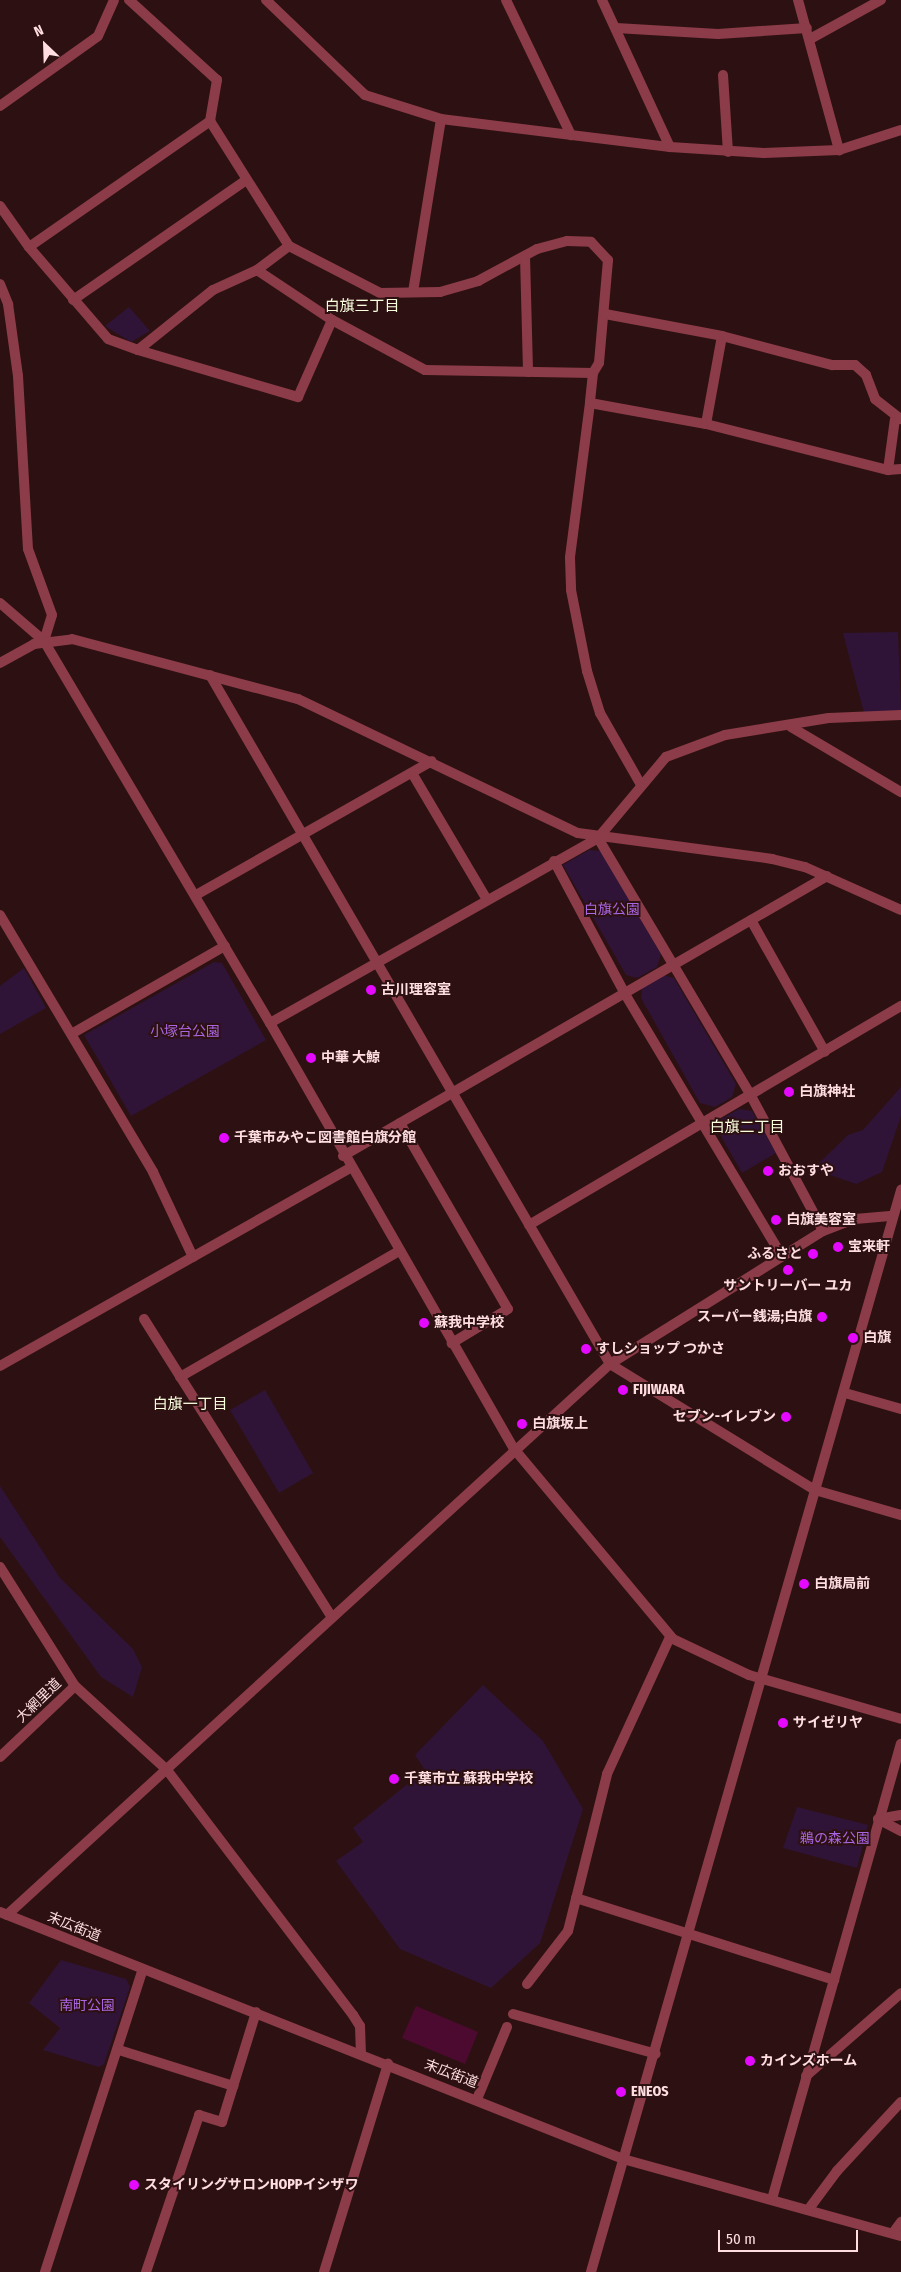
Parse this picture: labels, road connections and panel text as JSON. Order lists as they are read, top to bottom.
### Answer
{
  "streets": {
    "street": ["大網里道", "末広街道"]
  },
  "districts": ["白旗三丁目", "白旗二丁目", "白旗一丁目"],
  "parks": [
    "白旗公園",
    "小塚台公園",
    "鵜の森公園",
    "南町公園"
  ],
  "places": [
    "古川理容室",
    "中華 大鯨",
    "白旗神社",
    "千葉市みやこ図書館白旗分館",
    "おおすや",
    "白旗美容室",
    "宝来軒",
    "ふるさと",
    "サントリーバー ユカ",
    "スーパー銭湯;白旗",
    "蘇我中学校",
    "白旗",
    "すしショップ つかさ",
    "FIJIWARA",
    "セブン-イレブン",
    "白旗坂上",
    "白旗局前",
    "サイゼリヤ",
    "千葉市立 蘇我中学校",
    "カインズホーム",
    "ENEOS",
    "スタイリングサロンHOPPイシザワ"
  ],
  "scale_bar": "50 m",
  "north": "top left"
}
